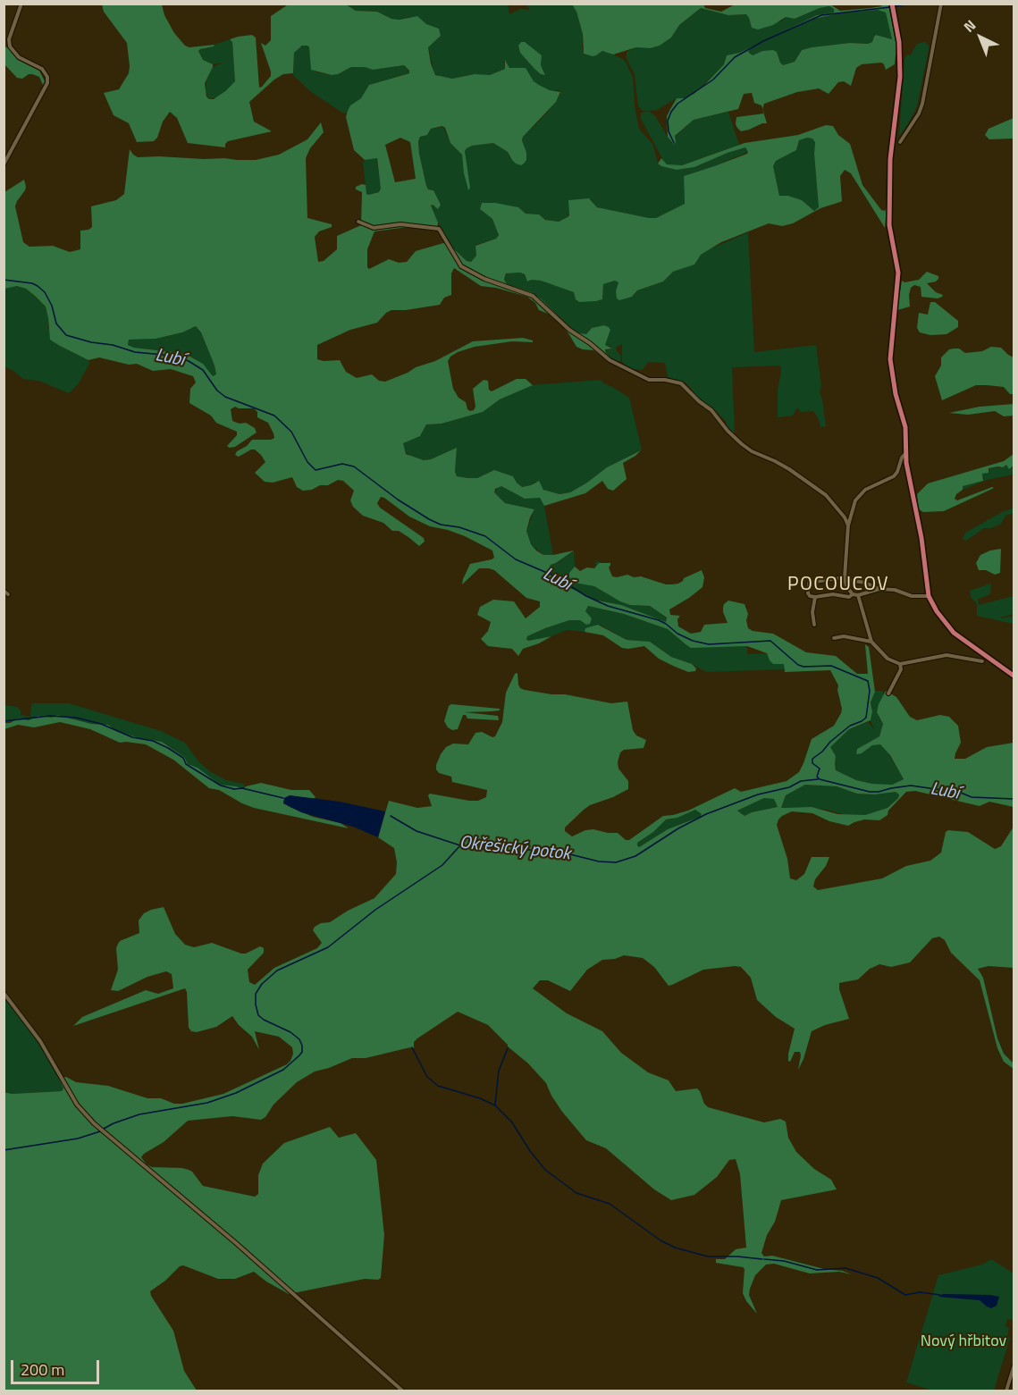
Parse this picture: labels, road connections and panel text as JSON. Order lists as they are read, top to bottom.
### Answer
{
  "districts": ["POCOUCOV"],
  "water": ["Lubí", "Okřešický potok"],
  "parks": ["Nový hřbitov"],
  "scale_bar": "200 m",
  "north": "top left"
}
